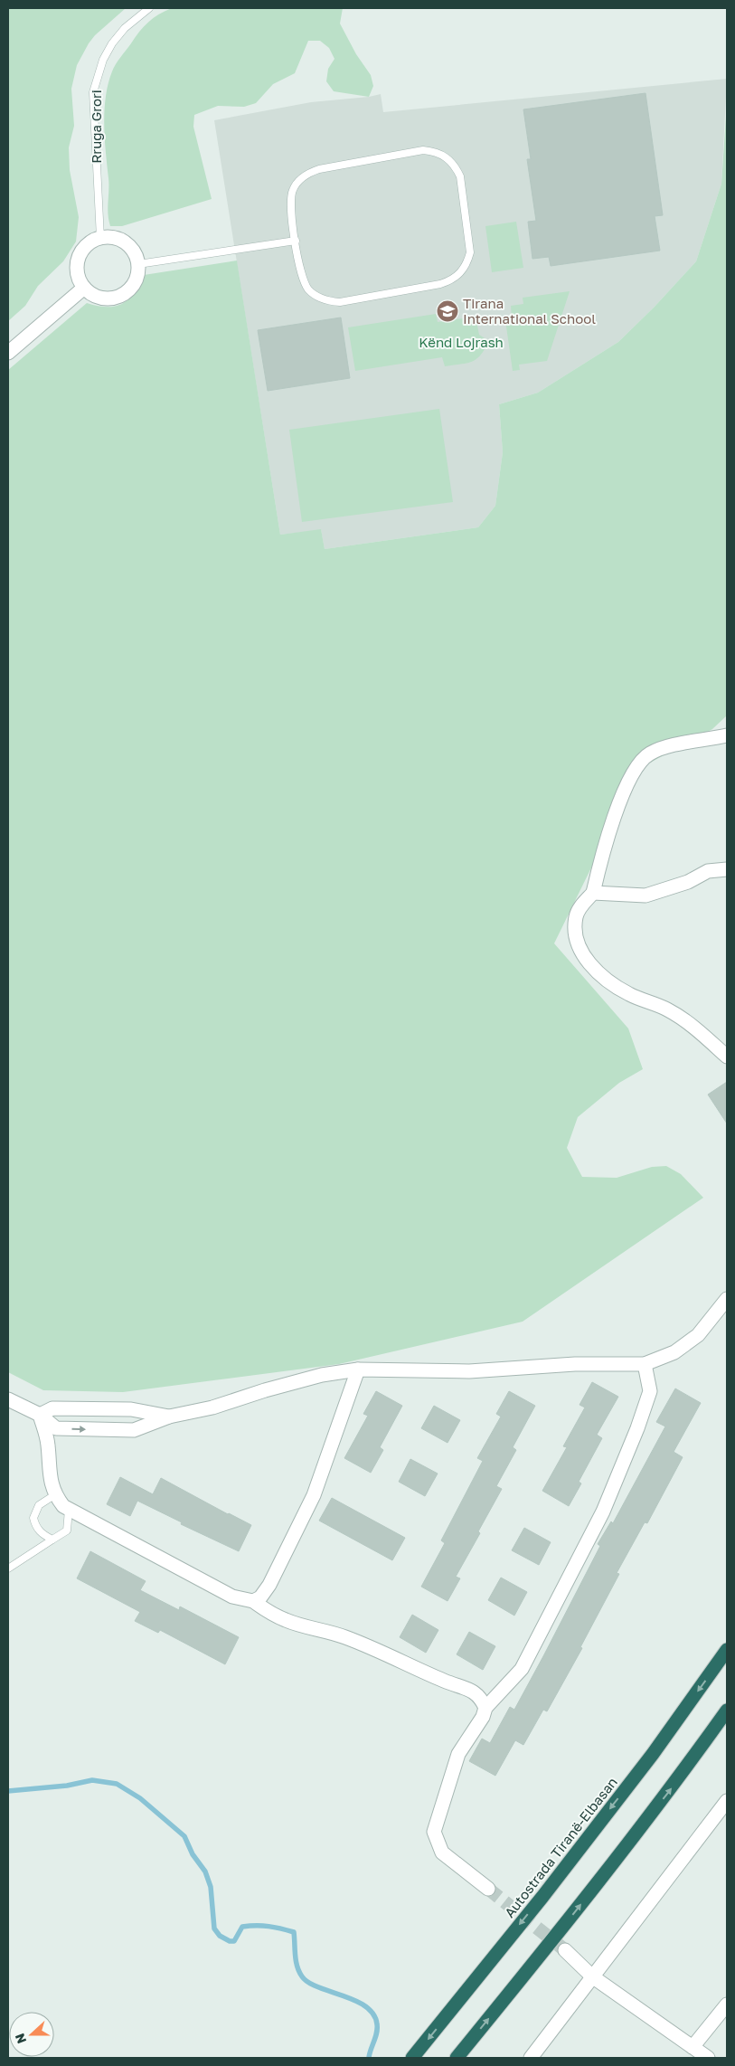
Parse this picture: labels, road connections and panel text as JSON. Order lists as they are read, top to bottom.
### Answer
{
  "streets": {
    "highway": ["Autostrada Tiranë-Elbasan"],
    "lane": ["Rruga Grori"]
  },
  "parks": ["Kënd Lojrash"],
  "places": {
    "school or university": ["Tirana International School"]
  },
  "north": "left"
}
